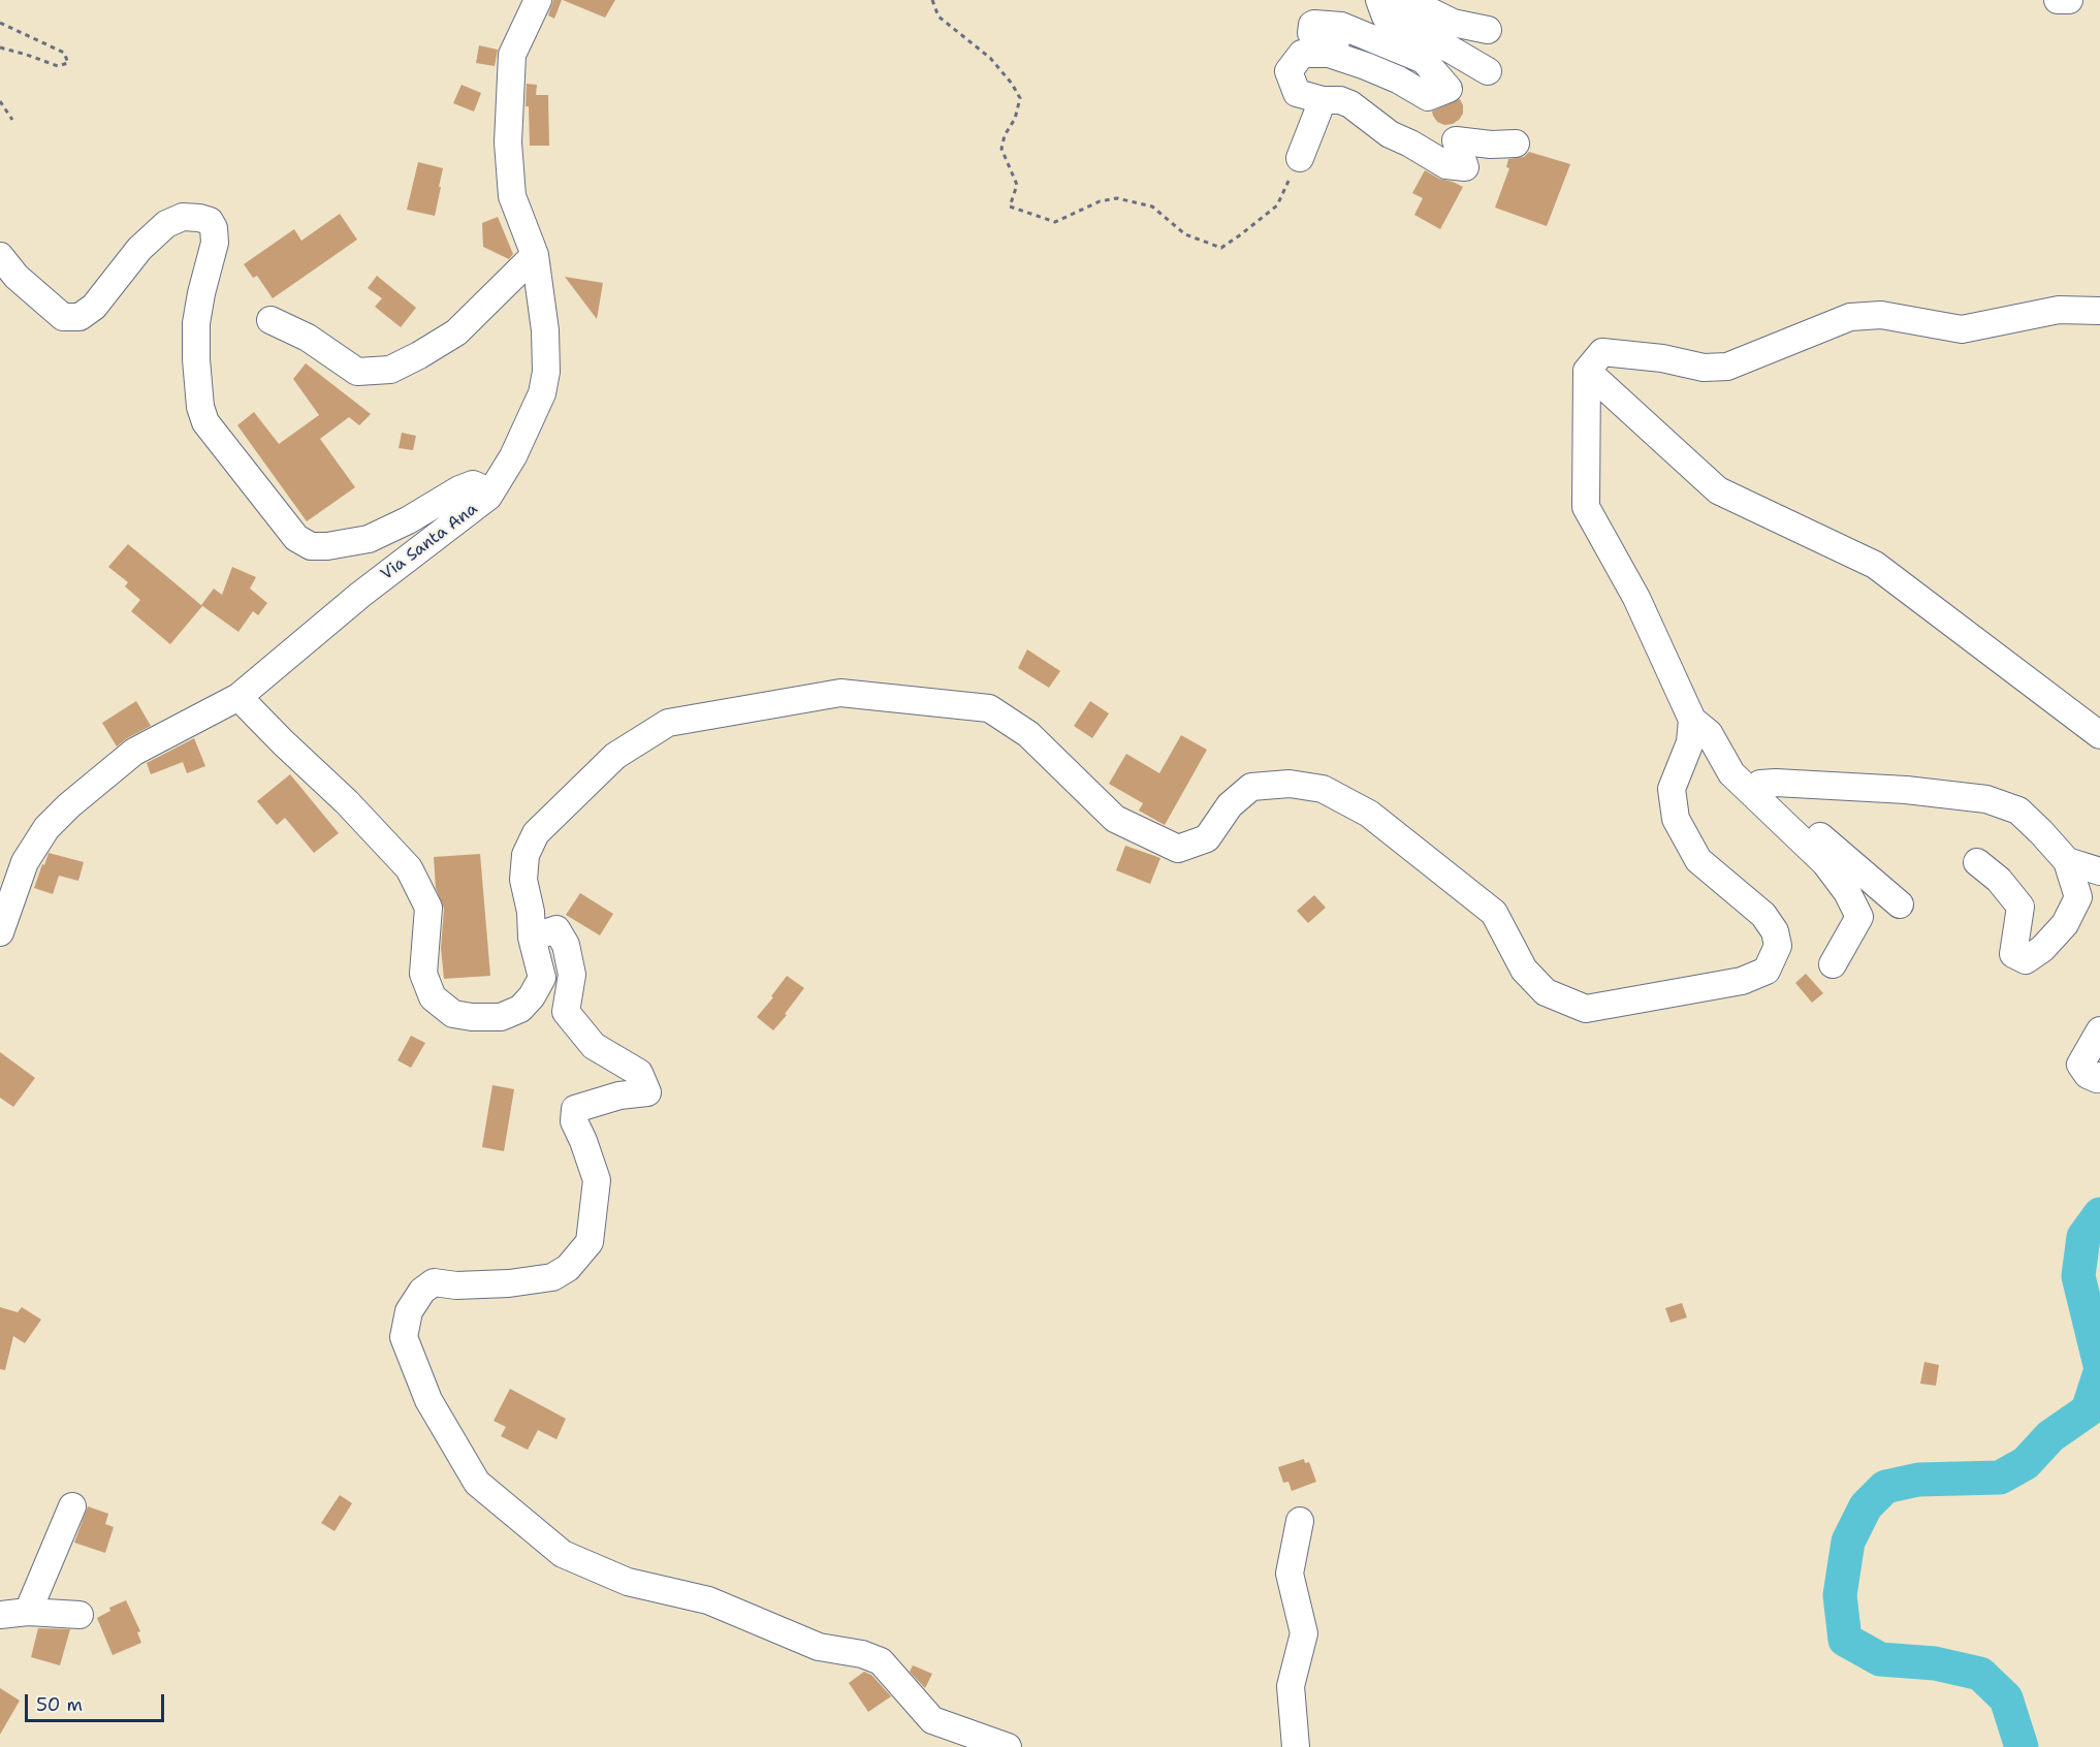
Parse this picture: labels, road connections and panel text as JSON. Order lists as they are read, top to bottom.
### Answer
{
  "streets": {
    "street": ["Via Santa Ana"]
  },
  "scale_bar": "50 m"
}
